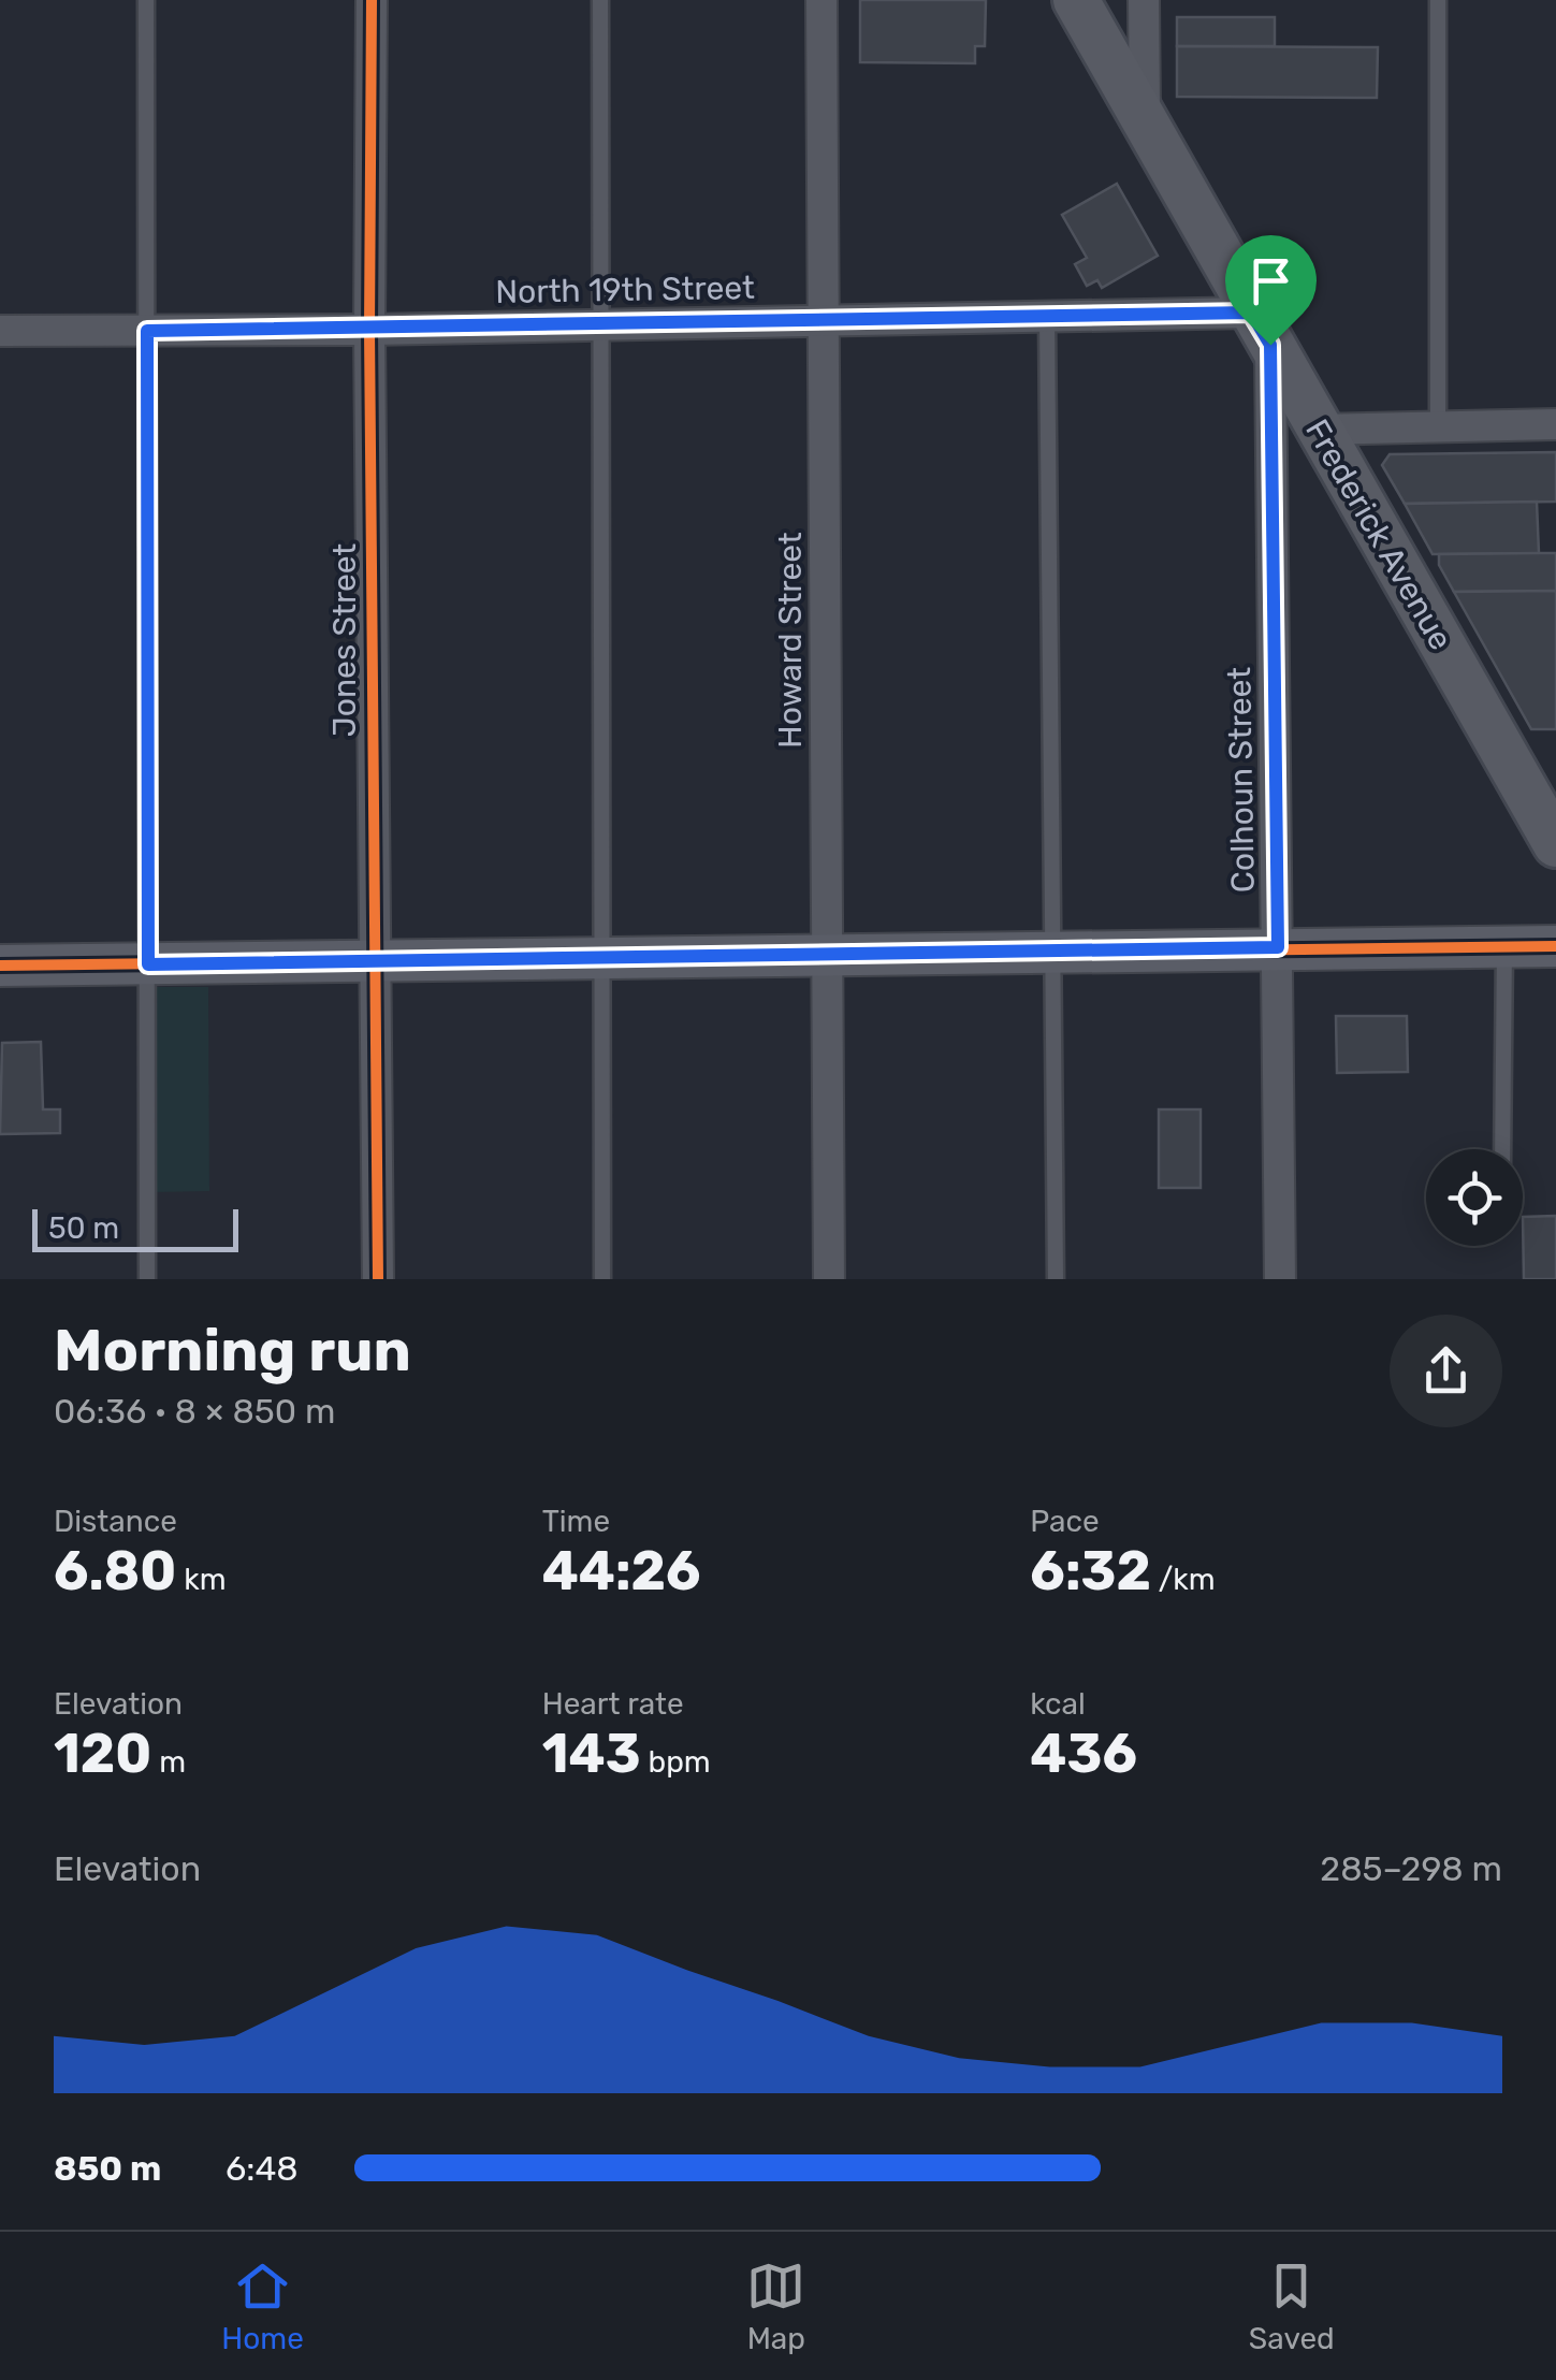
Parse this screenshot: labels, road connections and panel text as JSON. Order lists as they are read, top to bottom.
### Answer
{
  "streets": {
    "main road": ["Frederick Avenue"],
    "street": [
      "North 19th Street",
      "Jones Street",
      "Howard Street",
      "Colhoun Street"
    ]
  },
  "crossings": [
    ["North 19th Street", "Frederick Avenue"],
    ["North 19th Street", "Jones Street"],
    ["North 19th Street", "Howard Street"],
    ["North 19th Street", "Colhoun Street"],
    ["Frederick Avenue", "Colhoun Street"]
  ],
  "scale_bar": "50 m",
  "page": {
    "scale": "50 m",
    "heading": ["Morning run", "06:36 · 8 × 850 m"],
    "stats": [
      ["Distance", "6.80 km"],
      ["Time", "44:26"],
      ["Pace", "6:32 /km"],
      ["Elevation", "120 m"],
      ["Heart rate", "143 bpm"],
      ["kcal", "436"]
    ],
    "chart": ["Elevation", "285–298 m"],
    "list": [
      {
        "name": "850 m",
        "note": "6:48"
      }
    ],
    "tabs": ["Home", "Map", "Saved"]
  }
}
